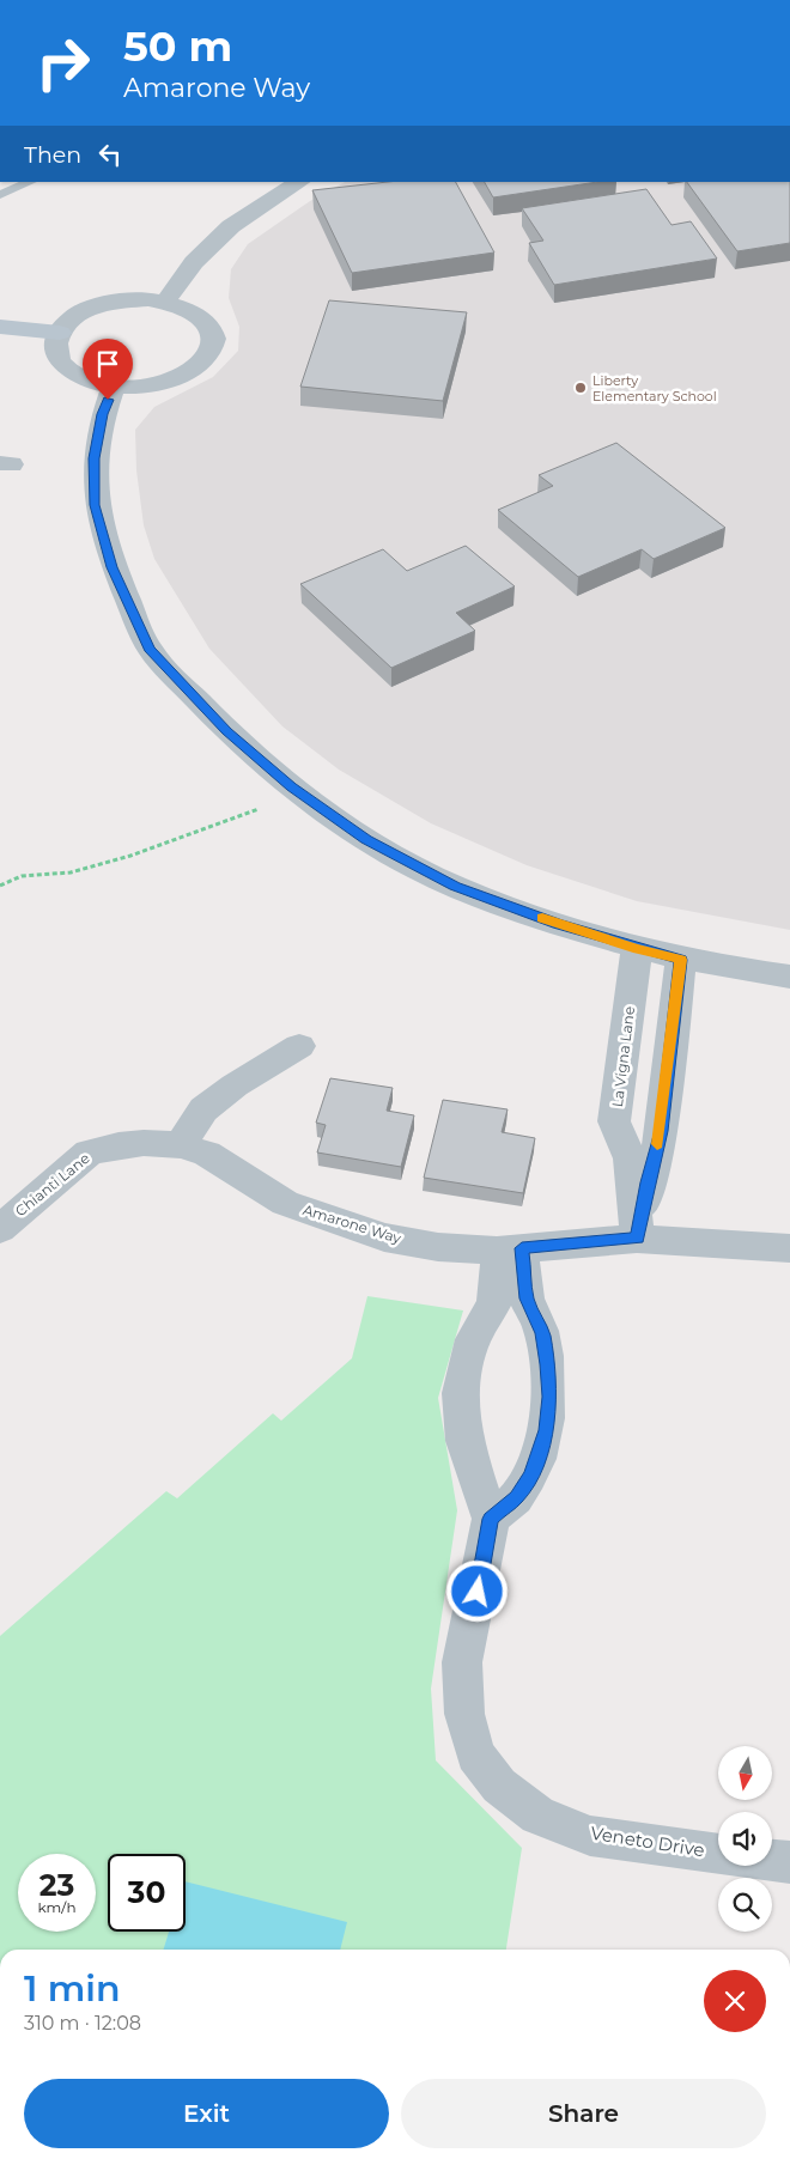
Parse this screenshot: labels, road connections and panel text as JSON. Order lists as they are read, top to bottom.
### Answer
{
  "streets": {
    "street": [
      "La Vigna Lane",
      "Chianti Lane",
      "Amarone Way",
      "Veneto Drive"
    ]
  },
  "crossings": [
    ["La Vigna Lane", "Amarone Way"],
    ["Chianti Lane", "Amarone Way"]
  ],
  "places": ["Liberty Elementary School"],
  "north": "bottom",
  "page": {
    "turn": ["50 m", "Amarone Way"],
    "then": "Then",
    "speed": "23 km/h",
    "limit": "30",
    "heading": ["1 min", "310 m · 12:08"],
    "buttons": ["Exit", "Share"]
  }
}
